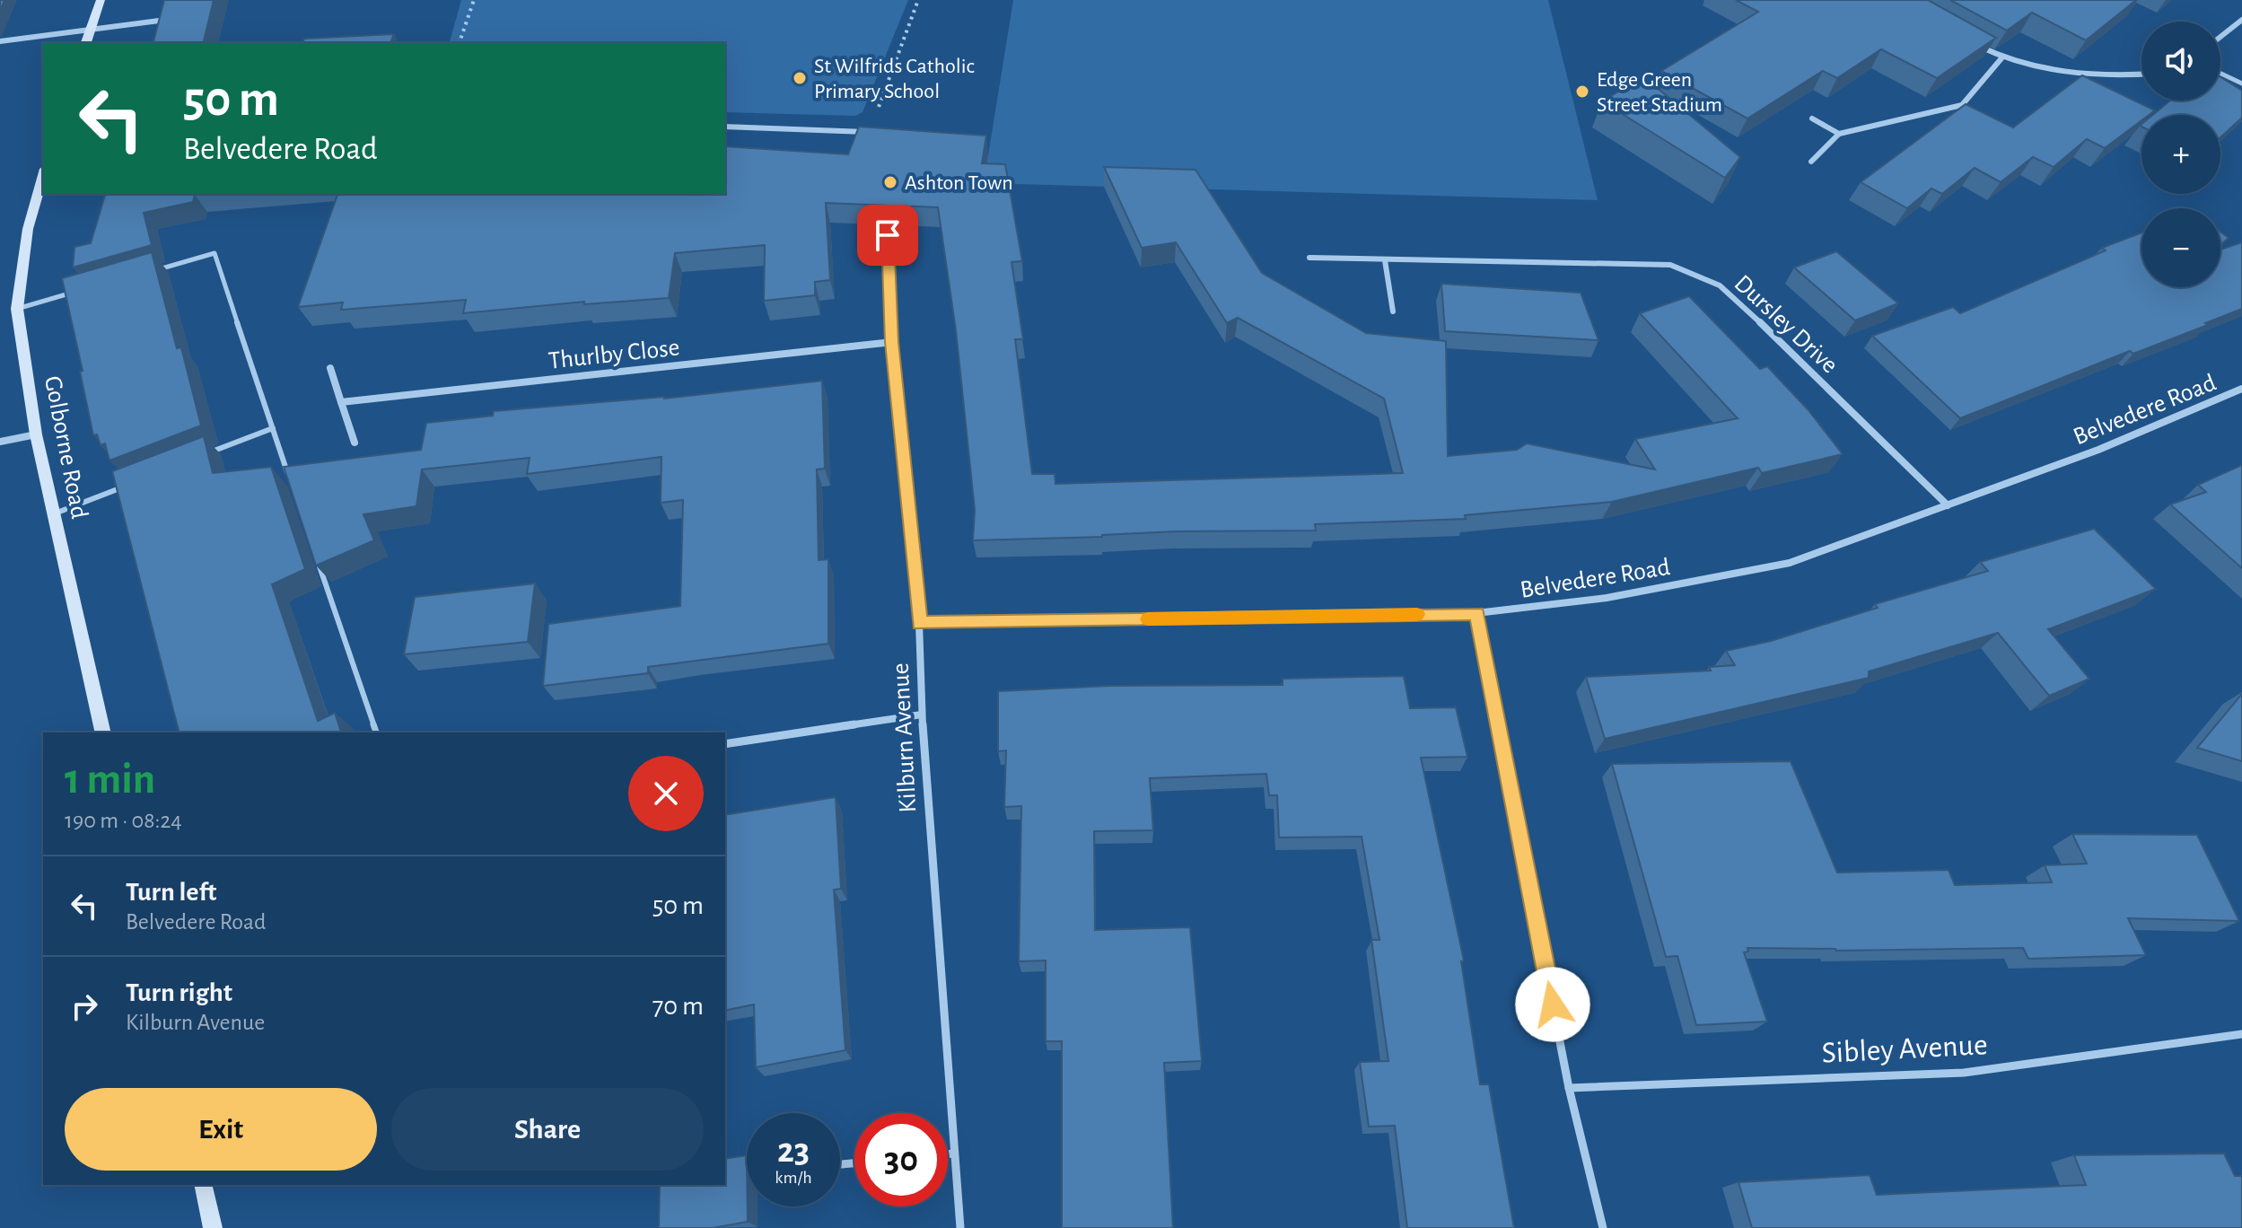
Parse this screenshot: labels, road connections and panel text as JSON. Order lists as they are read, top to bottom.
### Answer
{
  "streets": {
    "main road": ["Golborne Road"],
    "street": [
      "Dursley Drive",
      "Thurlby Close",
      "Belvedere Road",
      "Kilburn Avenue",
      "Sibley Avenue"
    ]
  },
  "crossings": [
    ["Dursley Drive", "Belvedere Road"],
    ["Thurlby Close", "Kilburn Avenue"],
    ["Belvedere Road", "Kilburn Avenue"]
  ],
  "places": ["St Wilfrids Catholic Primary School", "Edge Green Street Stadium", "Ashton Town"],
  "page": {
    "map_buttons": ["+", "−"],
    "turn": ["50 m", "Belvedere Road"],
    "heading": ["1 min", "190 m · 08:24"],
    "list": [
      {
        "name": "Turn left",
        "note": "Belvedere Road",
        "value": "50 m"
      },
      {
        "name": "Turn right",
        "note": "Kilburn Avenue",
        "value": "70 m"
      }
    ],
    "buttons": ["Exit", "Share"],
    "speed": "23 km/h",
    "limit": "30"
  }
}
